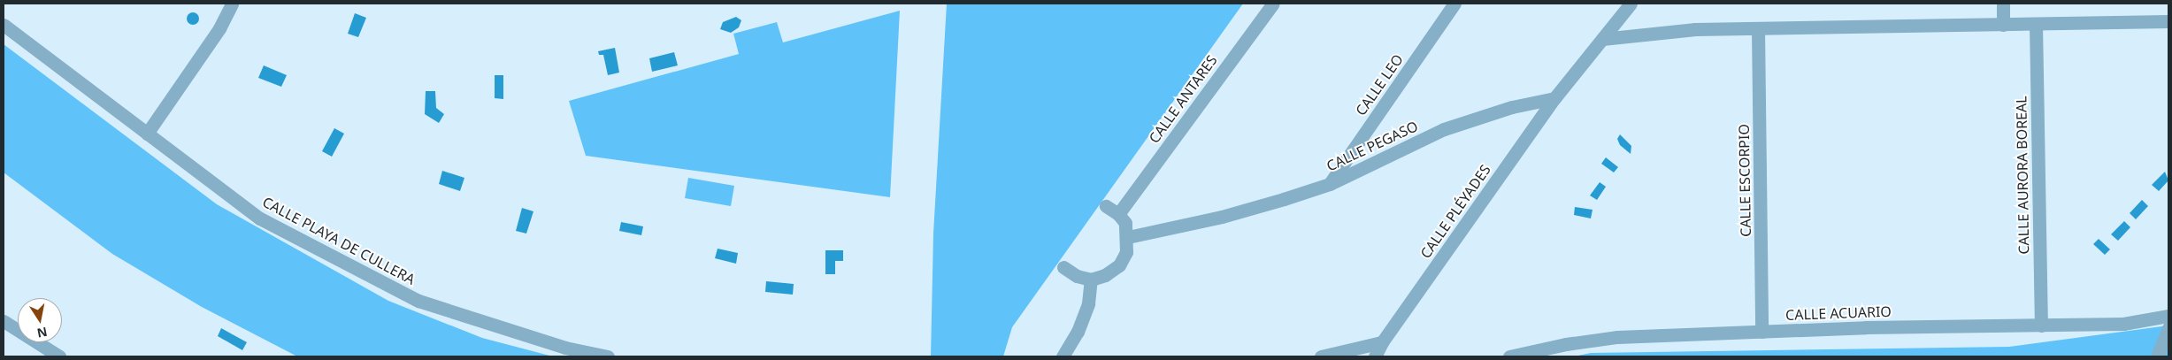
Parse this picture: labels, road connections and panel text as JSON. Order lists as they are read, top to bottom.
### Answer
{
  "streets": {
    "street": [
      "CALLE LEO",
      "CALLE ANTARES",
      "CALLE PEGASO",
      "CALLE AURORA BOREAL",
      "CALLE ESCORPIO",
      "CALLE PLÉYADES",
      "CALLE PLAYA DE CULLERA",
      "CALLE ACUARIO"
    ]
  },
  "crossings": [
    ["CALLE LEO", "CALLE PEGASO"],
    ["CALLE PEGASO", "CALLE PLÉYADES"],
    ["CALLE AURORA BOREAL", "CALLE ACUARIO"],
    ["CALLE ESCORPIO", "CALLE ACUARIO"]
  ],
  "north": "bottom"
}
